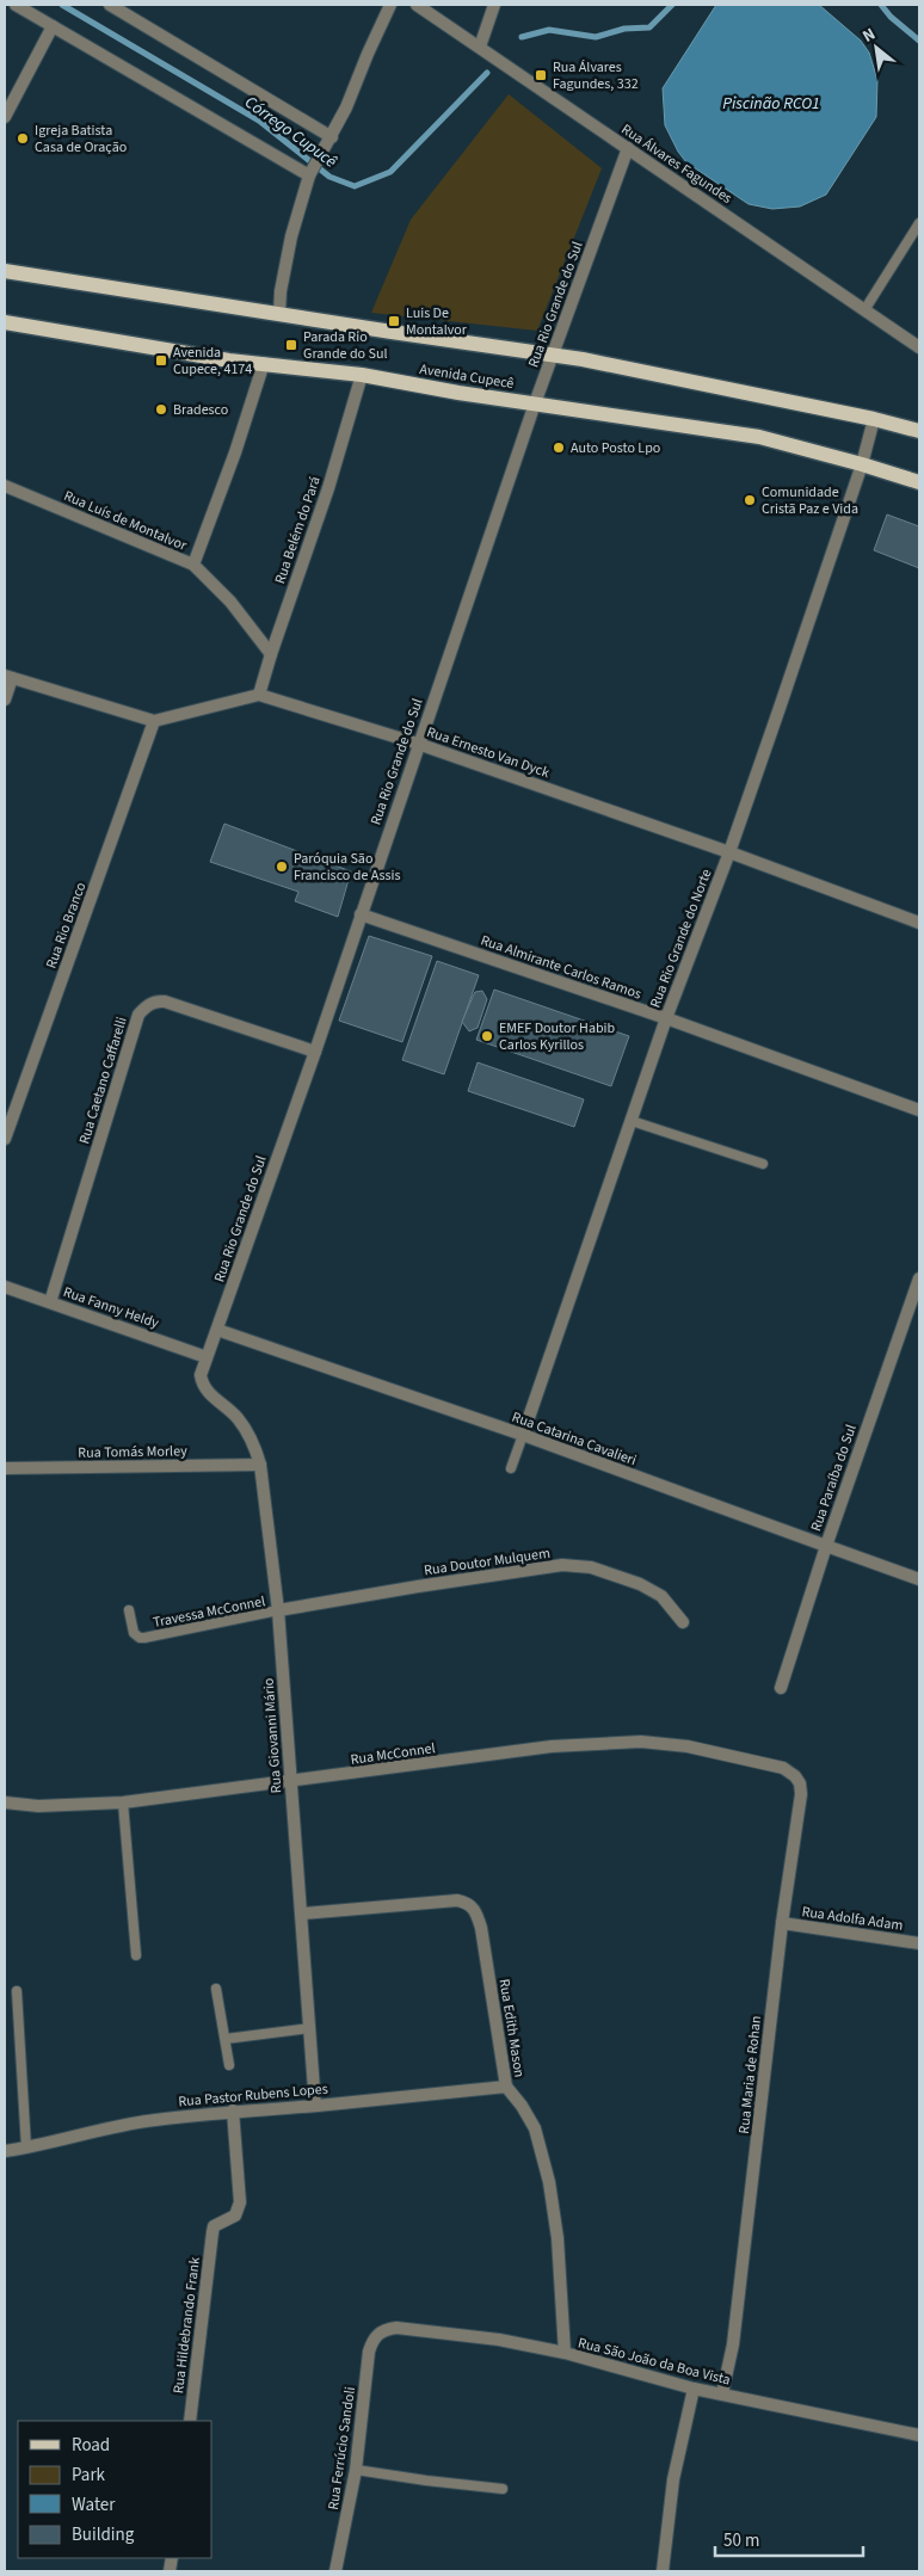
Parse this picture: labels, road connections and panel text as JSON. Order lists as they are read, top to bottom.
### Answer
{
  "streets": {
    "main road": ["Avenida Cupecê"],
    "street": [
      "Rua Álvares Fagundes",
      "Rua Rio Grande do Sul",
      "Rua Luís de Montalvor",
      "Rua Belém do Pará",
      "Rua Ernesto Van Dyck",
      "Rua Rio Branco",
      "Rua Rio Grande do Norte",
      "Rua Almirante Carlos Ramos",
      "Rua Caetano Caffarelli",
      "Rua Fanny Heldy",
      "Rua Catarina Cavalieri",
      "Rua Tomás Morley",
      "Rua Paraíba do Sul",
      "Rua Doutor Mulquem",
      "Rua Giovanni Mário",
      "Rua McConnel",
      "Rua Adolfa Adam",
      "Rua Edith Mason",
      "Rua Maria de Rohan",
      "Rua Pastor Rubens Lopes",
      "Rua Hildebrando Frank",
      "Rua São João da Boa Vista",
      "Rua Ferrúcio Sandoli"
    ],
    "lane": ["Travessa McConnel"]
  },
  "crossings": [
    ["Rua Álvares Fagundes", "Rua Rio Grande do Sul"],
    ["Rua Rio Grande do Sul", "Avenida Cupecê"],
    ["Rua Rio Grande do Sul", "Rua Ernesto Van Dyck"],
    ["Rua Rio Grande do Sul", "Rua Almirante Carlos Ramos"],
    ["Rua Rio Grande do Sul", "Rua Caetano Caffarelli"],
    ["Rua Rio Grande do Sul", "Rua Fanny Heldy"],
    ["Rua Rio Grande do Sul", "Rua Catarina Cavalieri"],
    ["Rua Rio Grande do Sul", "Rua Giovanni Mário"],
    ["Avenida Cupecê", "Rua Belém do Pará"],
    ["Avenida Cupecê", "Rua Rio Grande do Norte"],
    ["Rua Luís de Montalvor", "Rua Belém do Pará"],
    ["Rua Belém do Pará", "Rua Ernesto Van Dyck"],
    ["Rua Ernesto Van Dyck", "Rua Rio Grande do Norte"],
    ["Rua Rio Grande do Norte", "Rua Almirante Carlos Ramos"],
    ["Rua Rio Grande do Norte", "Rua Catarina Cavalieri"],
    ["Rua Caetano Caffarelli", "Rua Fanny Heldy"],
    ["Rua Catarina Cavalieri", "Rua Paraíba do Sul"],
    ["Rua Tomás Morley", "Rua Giovanni Mário"],
    ["Rua Doutor Mulquem", "Travessa McConnel"],
    ["Rua Doutor Mulquem", "Rua Giovanni Mário"],
    ["Travessa McConnel", "Rua Giovanni Mário"],
    ["Rua Giovanni Mário", "Rua McConnel"],
    ["Rua Giovanni Mário", "Rua Edith Mason"],
    ["Rua Giovanni Mário", "Rua Pastor Rubens Lopes"],
    ["Rua McConnel", "Rua Maria de Rohan"],
    ["Rua Adolfa Adam", "Rua Maria de Rohan"],
    ["Rua Edith Mason", "Rua Pastor Rubens Lopes"],
    ["Rua Edith Mason", "Rua São João da Boa Vista"],
    ["Rua Maria de Rohan", "Rua São João da Boa Vista"],
    ["Rua Pastor Rubens Lopes", "Rua Hildebrando Frank"],
    ["Rua São João da Boa Vista", "Rua Ferrúcio Sandoli"]
  ],
  "water": ["Piscinão RCO1", "Córrego Cupucê"],
  "places": {
    "transit": [
      "Rua Álvares Fagundes, 332",
      "Luis De Montalvor",
      "Parada Rio Grande do Sul",
      "Avenida Cupece, 4174"
    ],
    "other": [
      "Igreja Batista Casa de Oração",
      "Bradesco",
      "Auto Posto Lpo",
      "Comunidade Cristã Paz e Vida",
      "Paróquia São Francisco de Assis",
      "EMEF Doutor Habib Carlos Kyrillos"
    ]
  },
  "legend": [
    "Road",
    "Park",
    "Water",
    "Building"
  ],
  "scale_bar": "50 m",
  "north": "top left"
}
